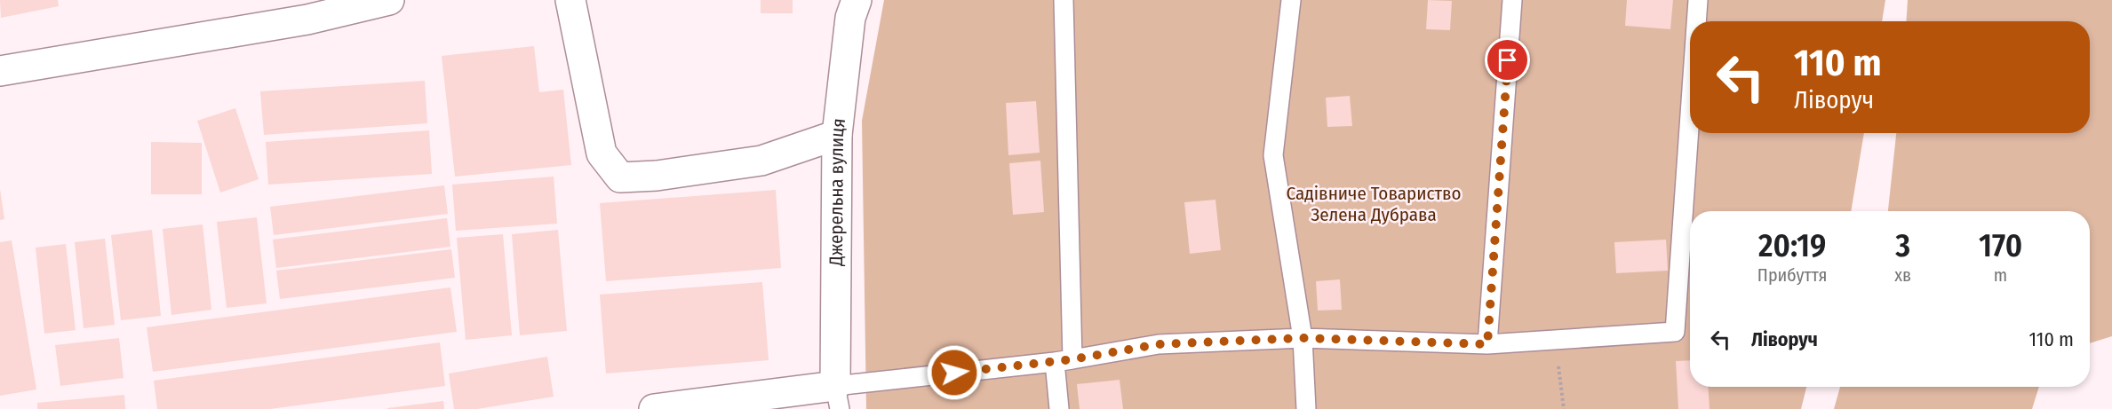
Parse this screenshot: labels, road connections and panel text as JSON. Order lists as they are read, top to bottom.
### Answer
{
  "streets": {
    "street": ["Джерельна вулиця"]
  },
  "parks": ["Садівниче Товариство Зелена Дубрава"],
  "page": {
    "turn": ["110 m", "Ліворуч"],
    "eta": [
      "20:19",
      "Прибуття",
      "3",
      "хв",
      "170",
      "m"
    ],
    "list": [
      {
        "name": "Ліворуч",
        "value": "110 m"
      }
    ]
  }
}
